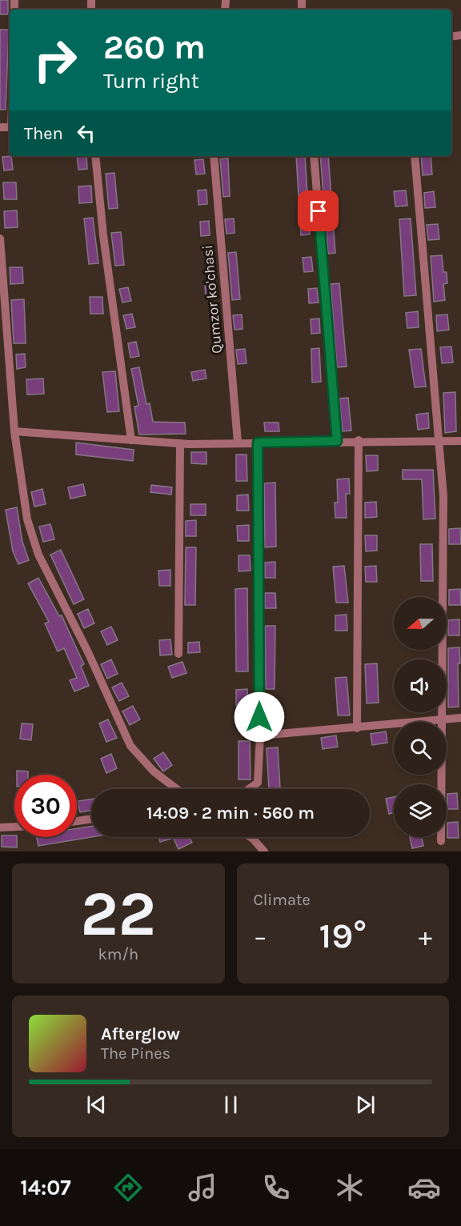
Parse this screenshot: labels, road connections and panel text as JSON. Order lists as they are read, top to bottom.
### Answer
{
  "streets": {
    "street": ["Qumzor ko'chasi"]
  },
  "north": "left",
  "page": {
    "turn": ["260 m", "Turn right"],
    "then": "Then",
    "limit": "30",
    "trip": "14:09 · 2 min · 560 m",
    "tile": [
      ["22", "km/h"],
      "Climate"
    ],
    "heat": ["−", "19°", "+"],
    "song": ["Afterglow", "The Pines"],
    "tabs": "14:07"
  }
}
